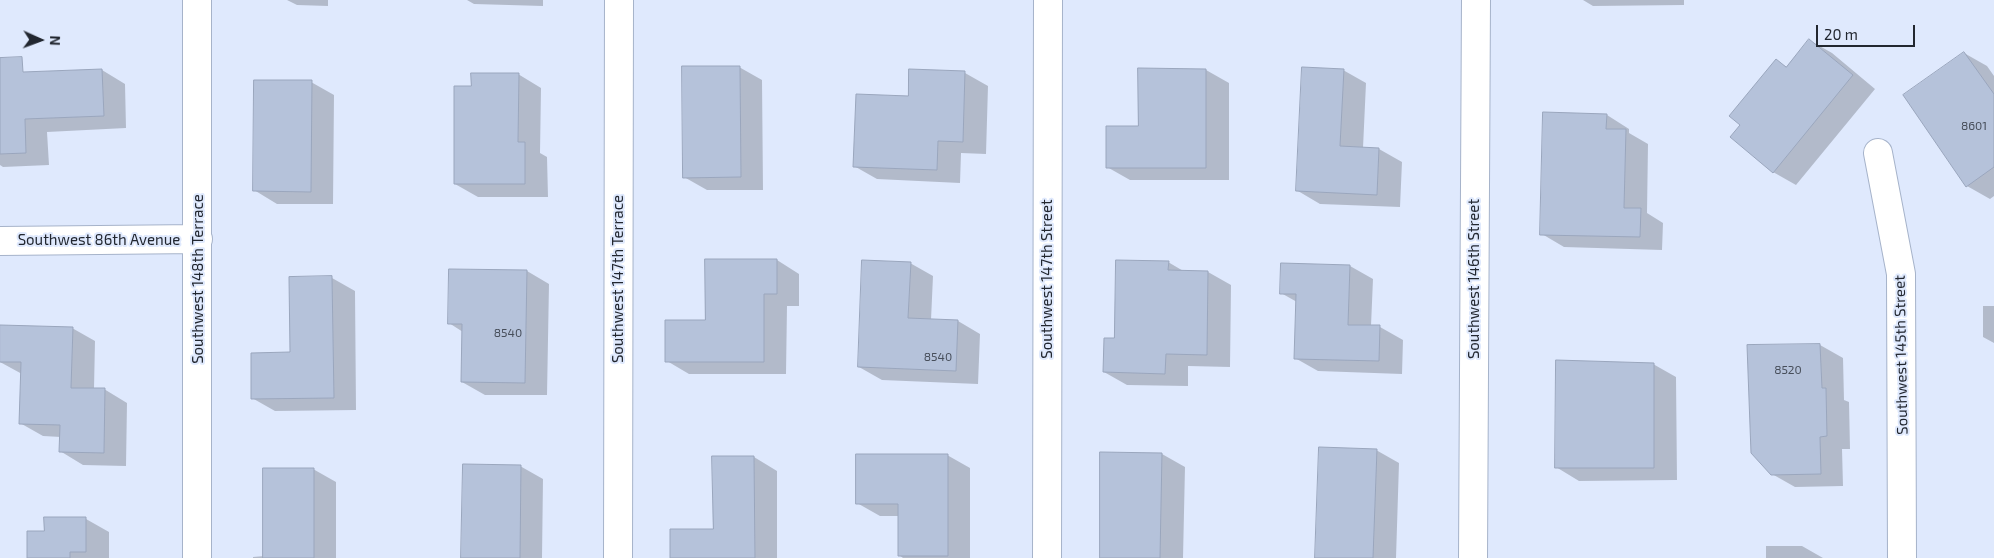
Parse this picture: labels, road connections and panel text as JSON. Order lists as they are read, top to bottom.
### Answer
{
  "streets": {
    "street": [
      "Southwest 86th Avenue",
      "Southwest 148th Terrace",
      "Southwest 147th Terrace",
      "Southwest 147th Street",
      "Southwest 146th Street",
      "Southwest 145th Street"
    ]
  },
  "crossings": [
    ["Southwest 86th Avenue", "Southwest 148th Terrace"]
  ],
  "house_numbers": [
    "8601",
    "8540",
    "8540",
    "8520"
  ],
  "scale_bar": "20 m",
  "north": "right"
}
